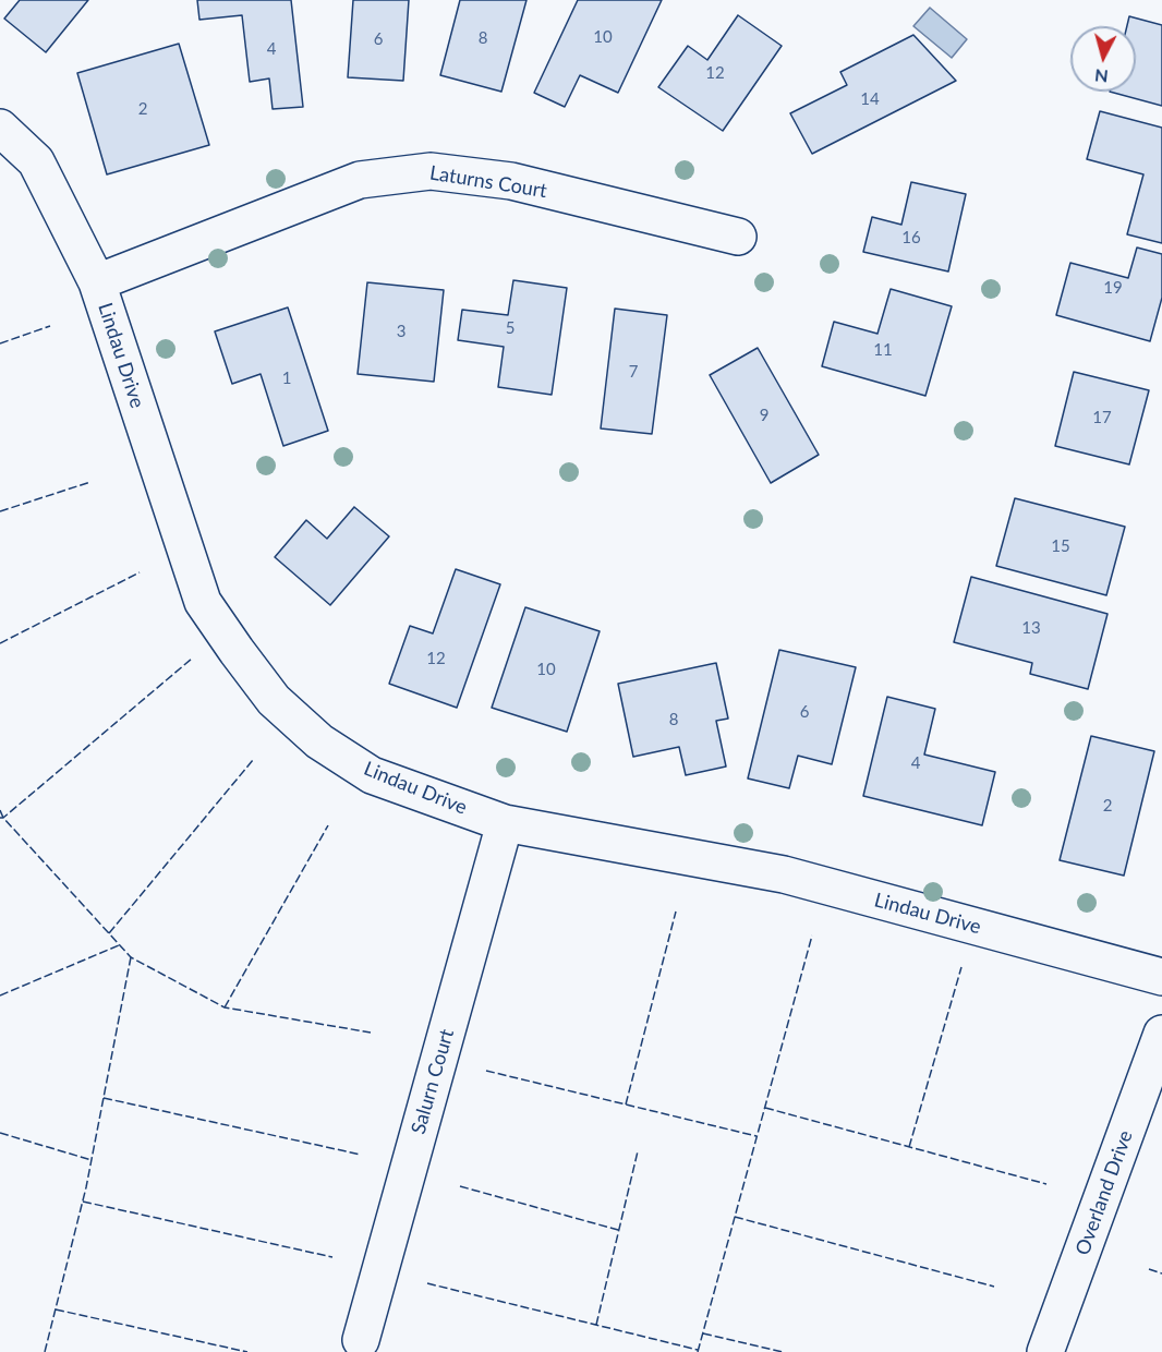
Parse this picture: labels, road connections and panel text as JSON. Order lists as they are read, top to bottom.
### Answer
{
  "streets": {
    "street": [
      "Laturns Court",
      "Lindau Drive",
      "Salurn Court",
      "Overland Drive"
    ]
  },
  "crossings": [
    ["Laturns Court", "Lindau Drive"],
    ["Lindau Drive", "Salurn Court"]
  ],
  "house_numbers": [
    "10",
    "8",
    "6",
    "4",
    "12",
    "14",
    "2",
    "16",
    "19",
    "5",
    "3",
    "11",
    "7",
    "1",
    "9",
    "17",
    "15",
    "13",
    "12",
    "10",
    "6",
    "8",
    "4",
    "2"
  ],
  "north": "bottom"
}
